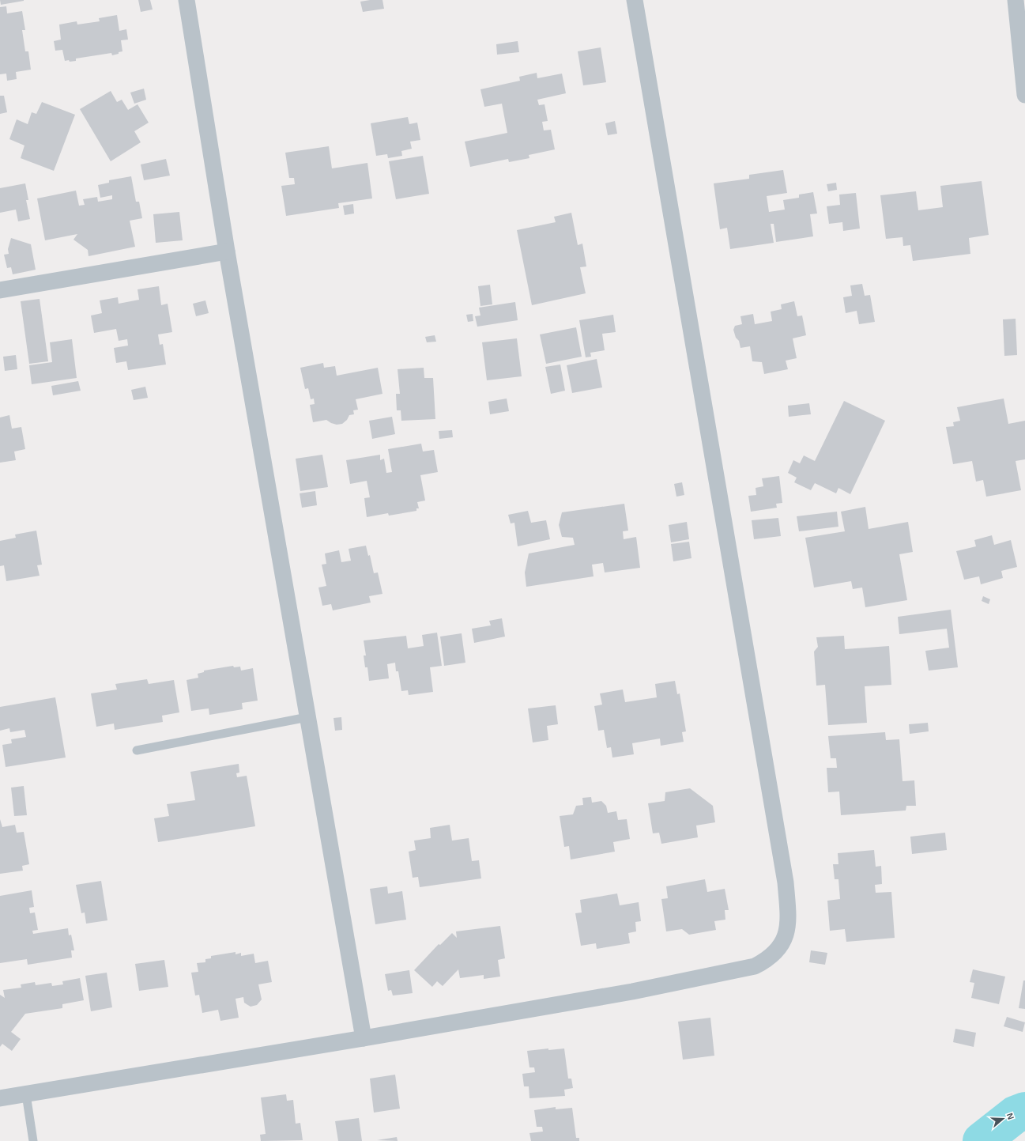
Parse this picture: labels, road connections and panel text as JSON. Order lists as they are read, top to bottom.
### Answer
{
  "north": "right"
}
